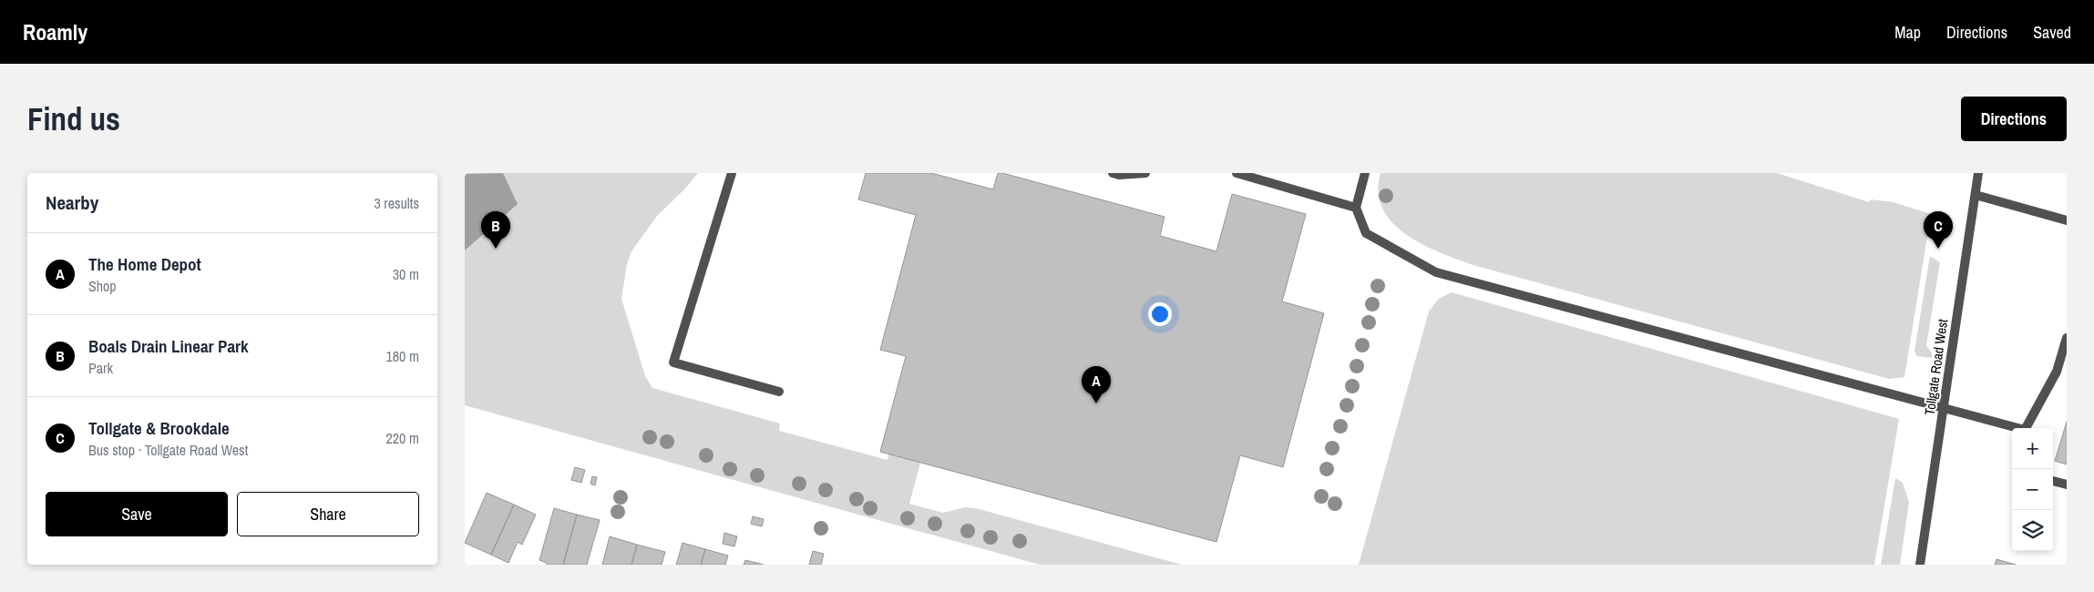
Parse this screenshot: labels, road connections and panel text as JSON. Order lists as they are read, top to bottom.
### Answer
{
  "streets": {
    "street": ["Tollgate Road West"]
  },
  "page": {
    "header": "Roamly",
    "nav": ["Map", "Directions", "Saved"],
    "buttons": [
      "Directions",
      ["Save", "Share"]
    ],
    "title": "Find us",
    "heading": ["Nearby", "3 results"],
    "pins": ["B", "C", "A"],
    "list": [
      {
        "mark": "A",
        "name": "The Home Depot",
        "note": "Shop",
        "value": "30 m"
      },
      {
        "mark": "B",
        "name": "Boals Drain Linear Park",
        "note": "Park",
        "value": "180 m"
      },
      {
        "mark": "C",
        "name": "Tollgate & Brookdale",
        "note": "Bus stop · Tollgate Road West",
        "value": "220 m"
      }
    ],
    "map_buttons": ["+", "−"]
  }
}
